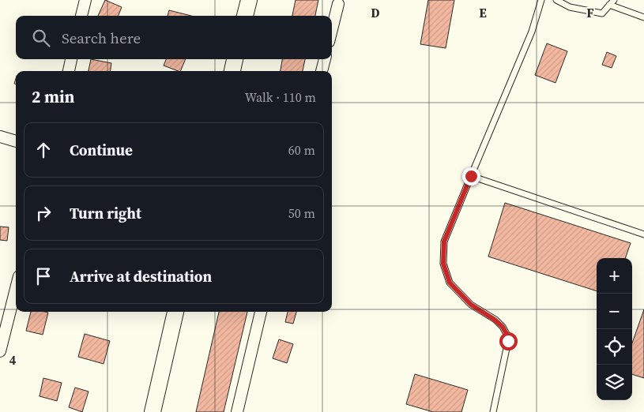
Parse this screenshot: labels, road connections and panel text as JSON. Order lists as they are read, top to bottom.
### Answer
{
  "page": {
    "search": "Search here",
    "heading": ["2 min", "Walk · 110 m"],
    "list": [
      ["Continue", "60 m"],
      ["Turn right", "50 m"],
      "Arrive at destination"
    ],
    "map_buttons": ["+", "−"]
  },
  "grid": {
    "columns": ["D", "E", "F"],
    "rows": ["4"]
  }
}
